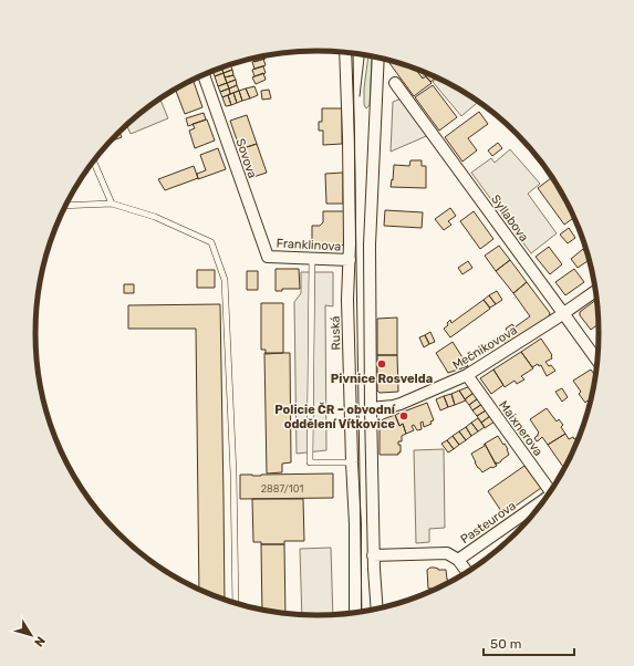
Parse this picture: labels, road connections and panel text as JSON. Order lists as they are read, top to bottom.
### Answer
{
  "streets": {
    "street": [
      "Sovova",
      "Syllabova",
      "Franklinova",
      "Ruská",
      "Mečnikovova",
      "Maixnerova",
      "Pasteurova"
    ]
  },
  "crossings": [
    ["Sovova", "Franklinova"],
    ["Syllabova", "Mečnikovova"],
    ["Franklinova", "Ruská"],
    ["Mečnikovova", "Maixnerova"]
  ],
  "places": ["Pivnice Rosvelda", "Policie ČR – obvodní oddělení Vítkovice"],
  "house_numbers": ["2887/101"],
  "scale_bar": "50 m",
  "north": "bottom right"
}
